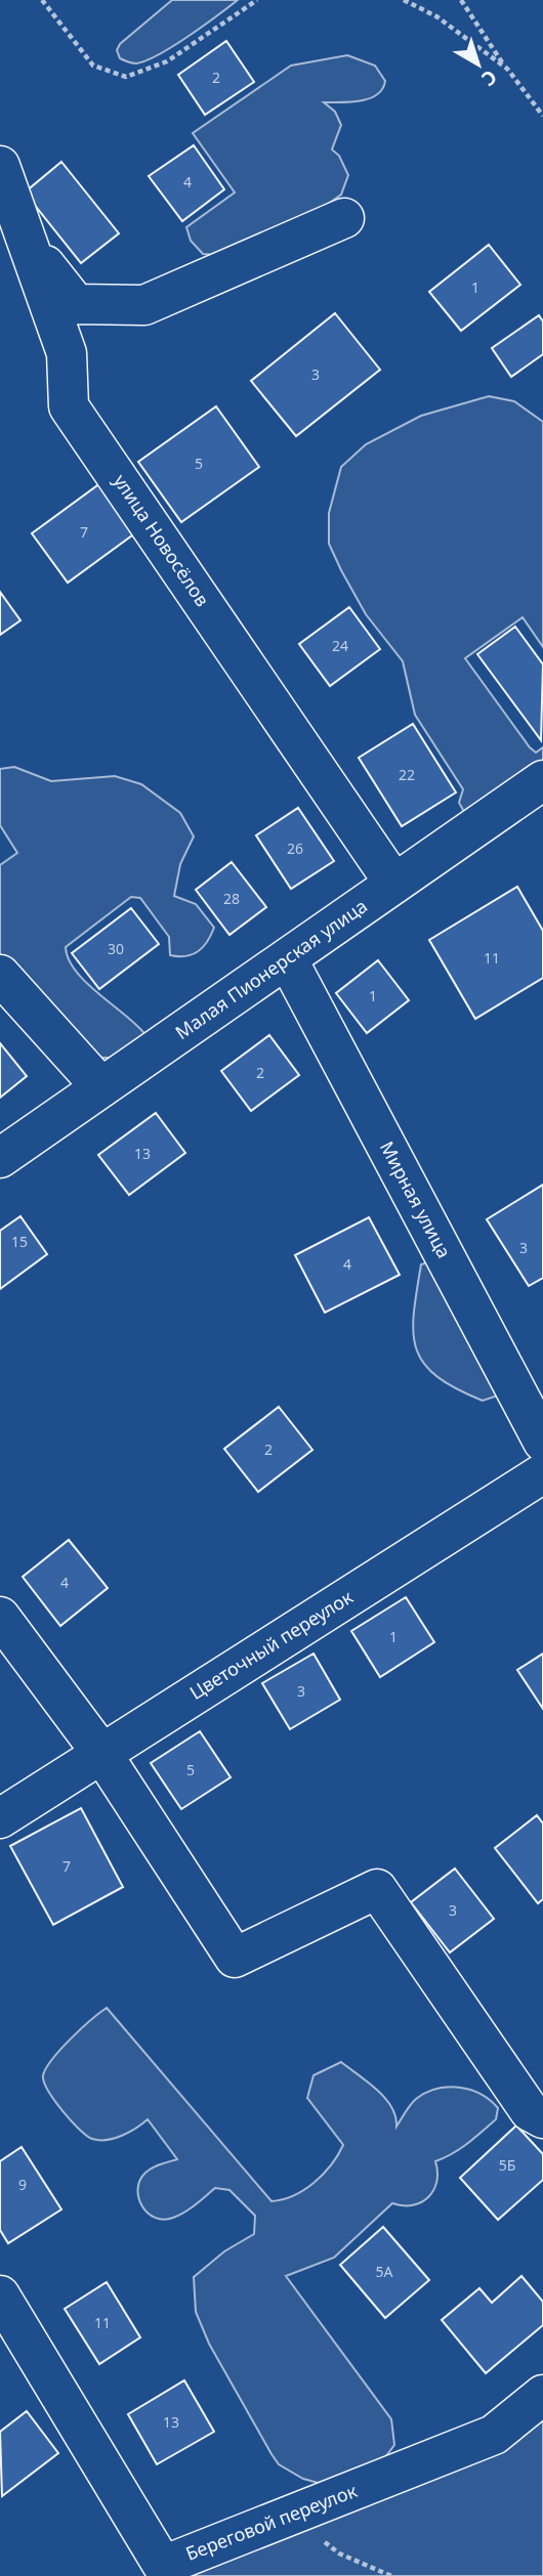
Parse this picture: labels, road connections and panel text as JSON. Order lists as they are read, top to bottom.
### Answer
{
  "streets": {
    "street": [
      "улица Новосёлов",
      "Малая Пионерская улица",
      "Мирная улица",
      "Цветочный переулок",
      "Береговой переулок"
    ]
  },
  "crossings": [
    ["улица Новосёлов", "Малая Пионерская улица"],
    ["Малая Пионерская улица", "Мирная улица"]
  ],
  "house_numbers": [
    "2",
    "4",
    "1",
    "3",
    "5",
    "7",
    "24",
    "22",
    "26",
    "28",
    "30",
    "11",
    "1",
    "2",
    "13",
    "15",
    "3",
    "4",
    "2",
    "4",
    "1",
    "3",
    "5",
    "7",
    "3",
    "5Б",
    "9",
    "5А",
    "11",
    "13"
  ],
  "north": "bottom right"
}
